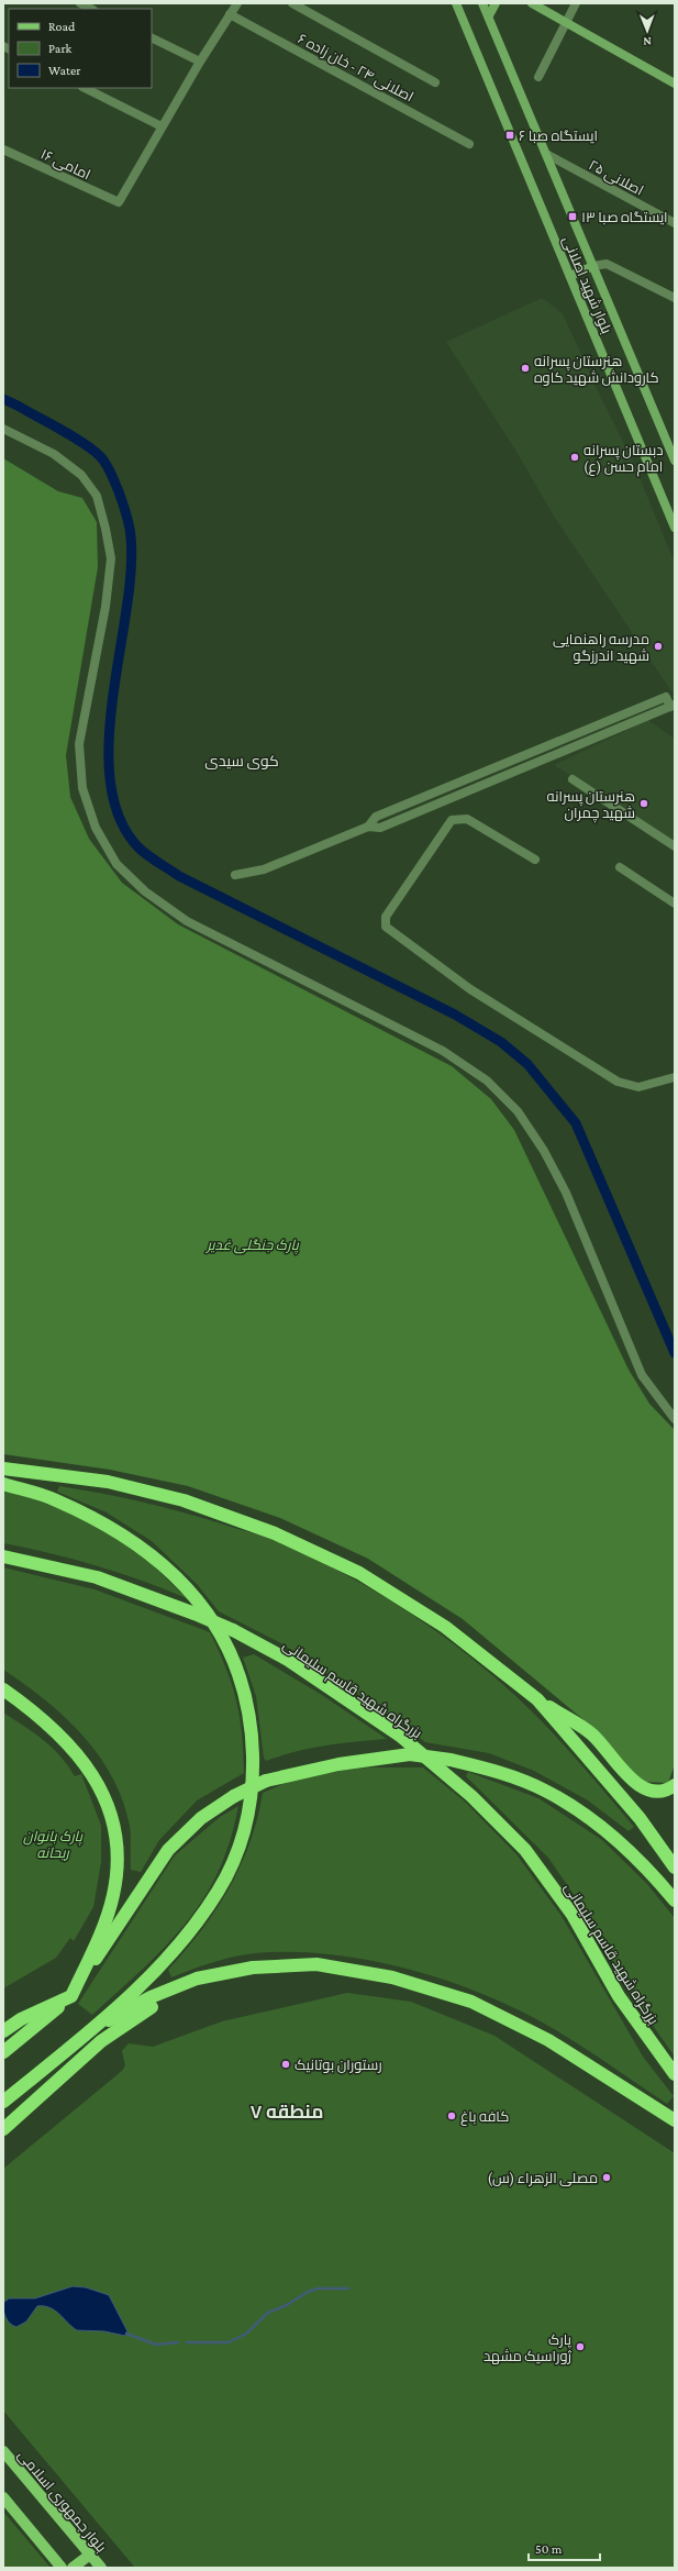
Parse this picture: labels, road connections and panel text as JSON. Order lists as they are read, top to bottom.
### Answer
{
  "streets": {
    "highway": ["بزرگراه شهید قاسم سلیمانی"],
    "main road": ["بلوار شهید اصلانی", "بلوار جمهوری اسلامی"],
    "street": ["اصلانی ۲۴ - خان زاده ۶", "امامی ۱۶", "اصلانی ۲۵"]
  },
  "crossings": [
    ["اصلانی ۲۵", "بلوار شهید اصلانی"]
  ],
  "districts": ["کوی سیدی", "منطقه ۷"],
  "parks": ["پارک جنگلی غدیر", "پارک بانوان ریحانه"],
  "places": {
    "transit": ["ایستگاه صبا ۶", "ایستگاه صبا ۱۳"],
    "other": [
      "هنرستان پسرانه کارودانش شهید کاوه",
      "دبستان پسرانه امام حسن (ع)",
      "مدرسه راهنمایی شهید اندرزگو",
      "هنرستان پسرانه شهید چمران",
      "رستوران بوتانیک",
      "کافه باغ",
      "مصلی الزهراء (س)",
      "پارک ژوراسیک مشهد"
    ]
  },
  "legend": ["Road", "Park", "Water"],
  "scale_bar": "50 m",
  "north": "bottom"
}
